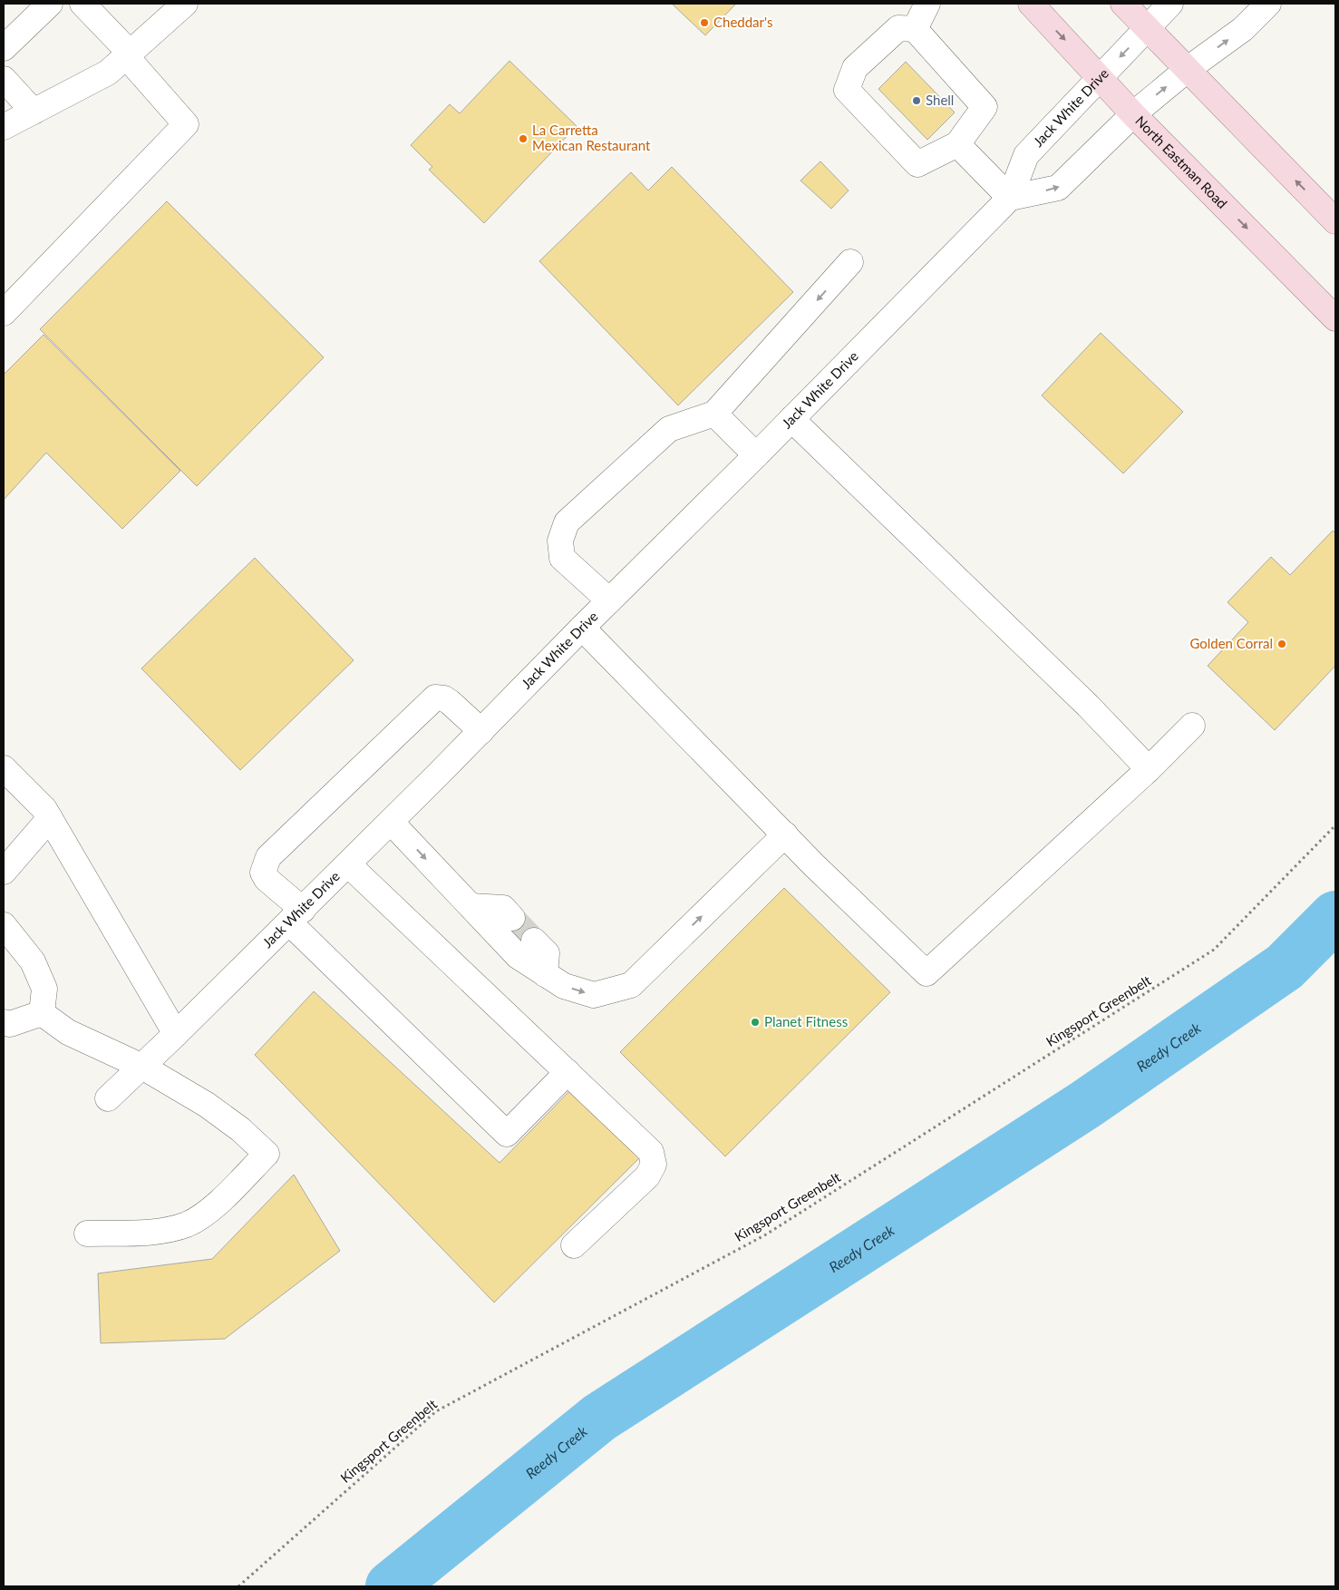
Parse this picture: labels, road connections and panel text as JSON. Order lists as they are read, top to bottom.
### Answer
{
  "streets": {
    "main road": ["North Eastman Road"],
    "street": ["Jack White Drive"],
    "path": ["Kingsport Greenbelt"]
  },
  "crossings": [
    ["Jack White Drive", "North Eastman Road"]
  ],
  "water": ["Reedy Creek"],
  "places": [
    "Cheddar's",
    "Shell",
    "La Carretta Mexican Restaurant",
    "Golden Corral",
    "Planet Fitness"
  ]
}
